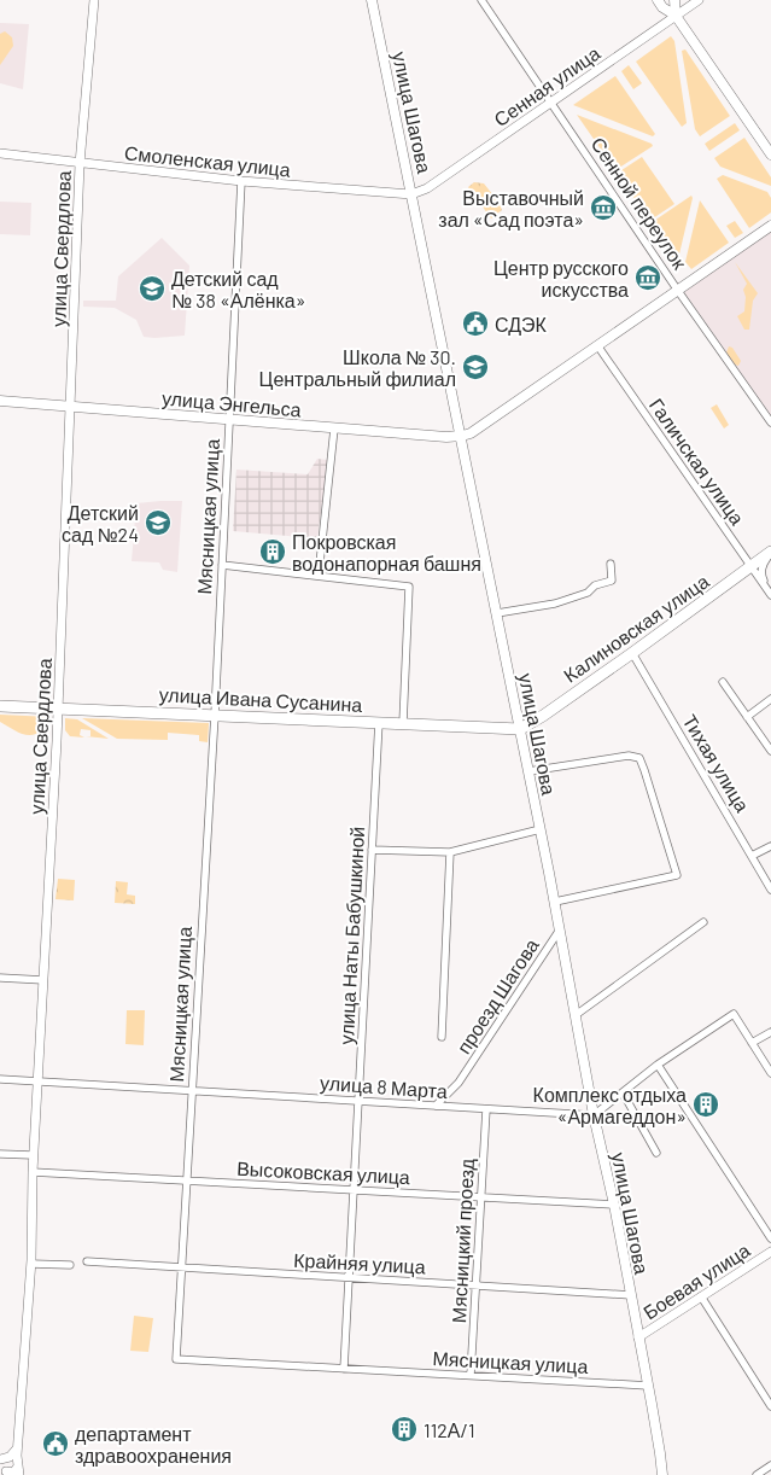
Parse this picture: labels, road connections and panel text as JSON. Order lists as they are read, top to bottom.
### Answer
{
  "streets": {
    "main road": [
      "улица Шагова",
      "улица Энгельса",
      "Калиновская улица",
      "улица Ивана Сусанина"
    ],
    "street": [
      "Сенная улица",
      "Смоленская улица",
      "Сенной переулок",
      "улица Свердлова",
      "Галичская улица",
      "Мясницкая улица",
      "Тихая улица",
      "улица Наты Бабушкиной",
      "проезд Шагова",
      "улица 8 Марта",
      "Высоковская улица",
      "Мясницкий проезд",
      "Крайняя улица",
      "Боевая улица"
    ]
  },
  "crossings": [
    ["Сенная улица", "улица Шагова"],
    ["Сенная улица", "Смоленская улица"],
    ["Сенная улица", "Сенной переулок"],
    ["улица Шагова", "Смоленская улица"],
    ["улица Шагова", "улица Энгельса"],
    ["улица Шагова", "Мясницкая улица"],
    ["улица Шагова", "Калиновская улица"],
    ["улица Шагова", "улица Ивана Сусанина"],
    ["улица Шагова", "проезд Шагова"],
    ["улица Шагова", "улица 8 Марта"],
    ["улица Шагова", "Высоковская улица"],
    ["улица Шагова", "Крайняя улица"],
    ["улица Шагова", "Боевая улица"],
    ["Смоленская улица", "улица Свердлова"],
    ["Смоленская улица", "Мясницкая улица"],
    ["улица Свердлова", "улица Энгельса"],
    ["улица Свердлова", "улица Ивана Сусанина"],
    ["улица Свердлова", "улица 8 Марта"],
    ["улица Свердлова", "Высоковская улица"],
    ["улица Энгельса", "Мясницкая улица"],
    ["Галичская улица", "Калиновская улица"],
    ["Мясницкая улица", "улица Ивана Сусанина"],
    ["Мясницкая улица", "улица Наты Бабушкиной"],
    ["Мясницкая улица", "улица 8 Марта"],
    ["Мясницкая улица", "Высоковская улица"],
    ["Мясницкая улица", "Мясницкий проезд"],
    ["Мясницкая улица", "Крайняя улица"],
    ["Калиновская улица", "улица Ивана Сусанина"],
    ["Калиновская улица", "Тихая улица"],
    ["улица Ивана Сусанина", "улица Наты Бабушкиной"],
    ["улица Наты Бабушкиной", "улица 8 Марта"],
    ["улица Наты Бабушкиной", "Высоковская улица"],
    ["улица Наты Бабушкиной", "Крайняя улица"],
    ["проезд Шагова", "улица 8 Марта"],
    ["улица 8 Марта", "Мясницкий проезд"],
    ["Высоковская улица", "Мясницкий проезд"],
    ["Мясницкий проезд", "Крайняя улица"]
  ],
  "places": {
    "museum": ["Выставочный зал «Сад поэта»", "Центр русского искусства"],
    "school or university": ["Детский сад № 38 «Алёнка»", "Школа № 30. Центральный филиал", "Детский сад №24"],
    "public building": ["СДЭК", "департамент здравоохранения"],
    "building": ["Покровская водонапорная башня", "Комплекс отдыха «Армагеддон»", "112А/1"]
  }
}
